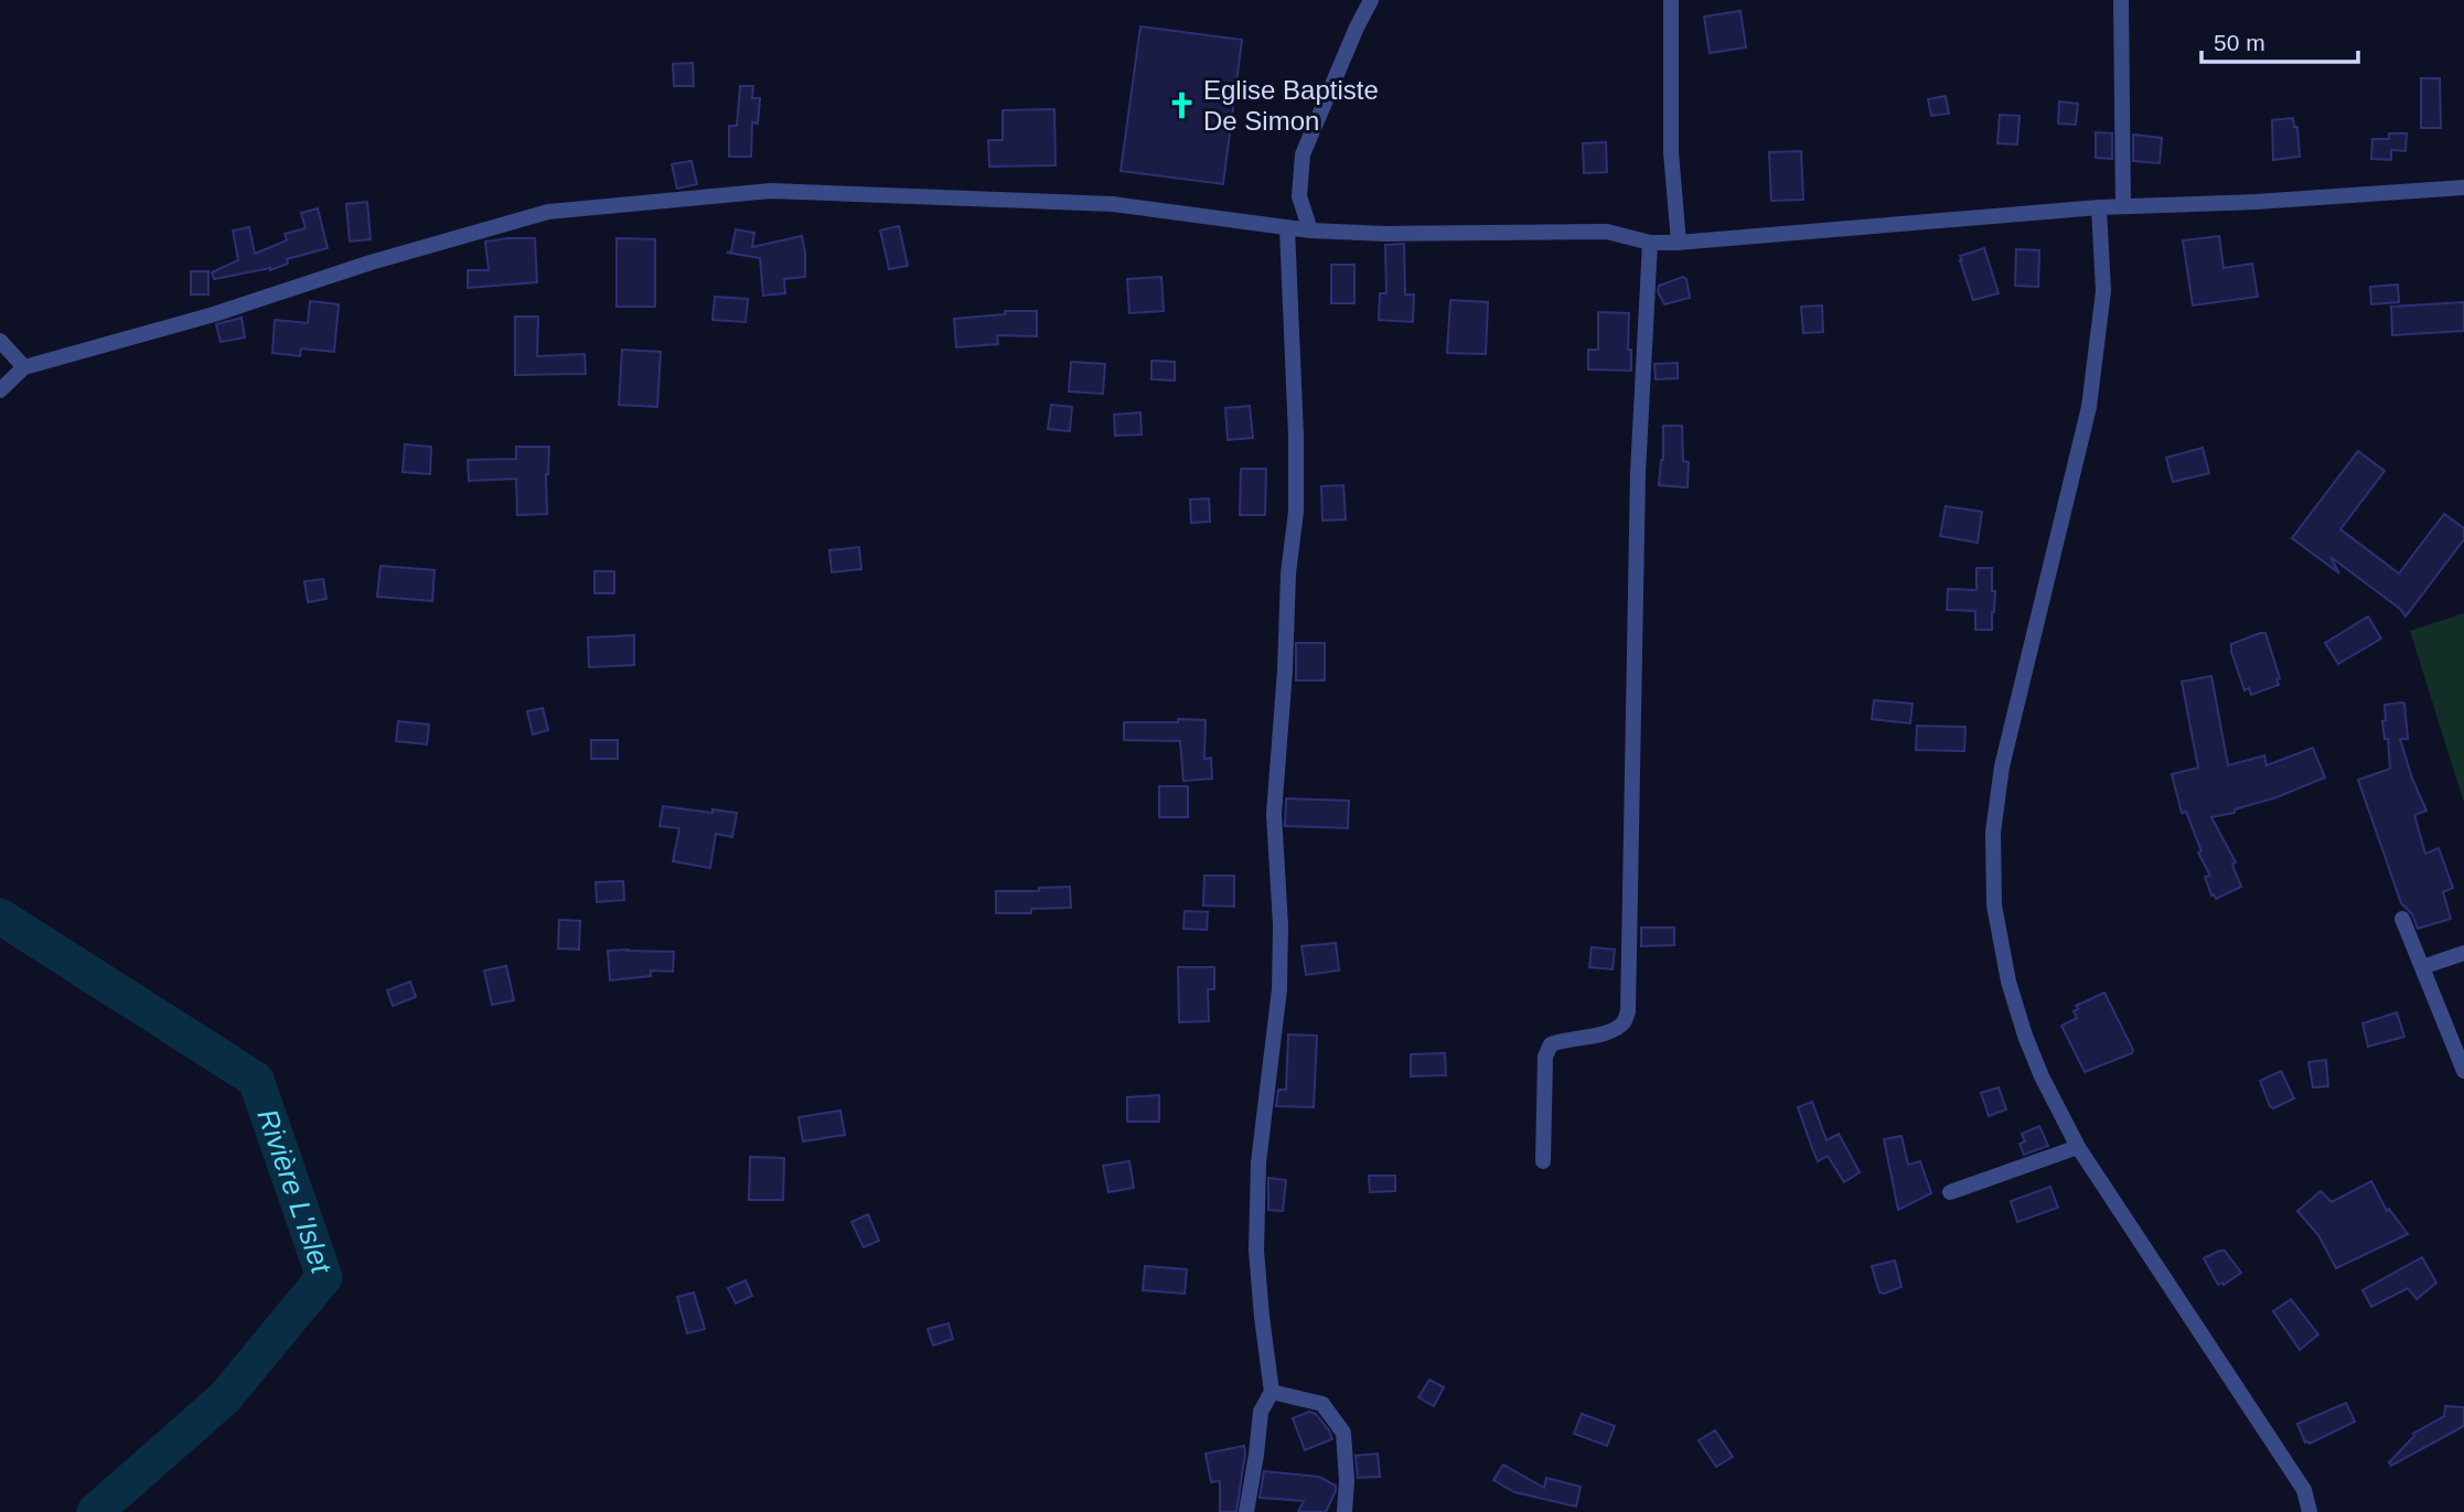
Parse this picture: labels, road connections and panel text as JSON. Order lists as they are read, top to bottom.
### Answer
{
  "water": ["Rivière L'Islet"],
  "places": {
    "church": ["Eglise Baptiste De Simon"]
  },
  "scale_bar": "50 m"
}
